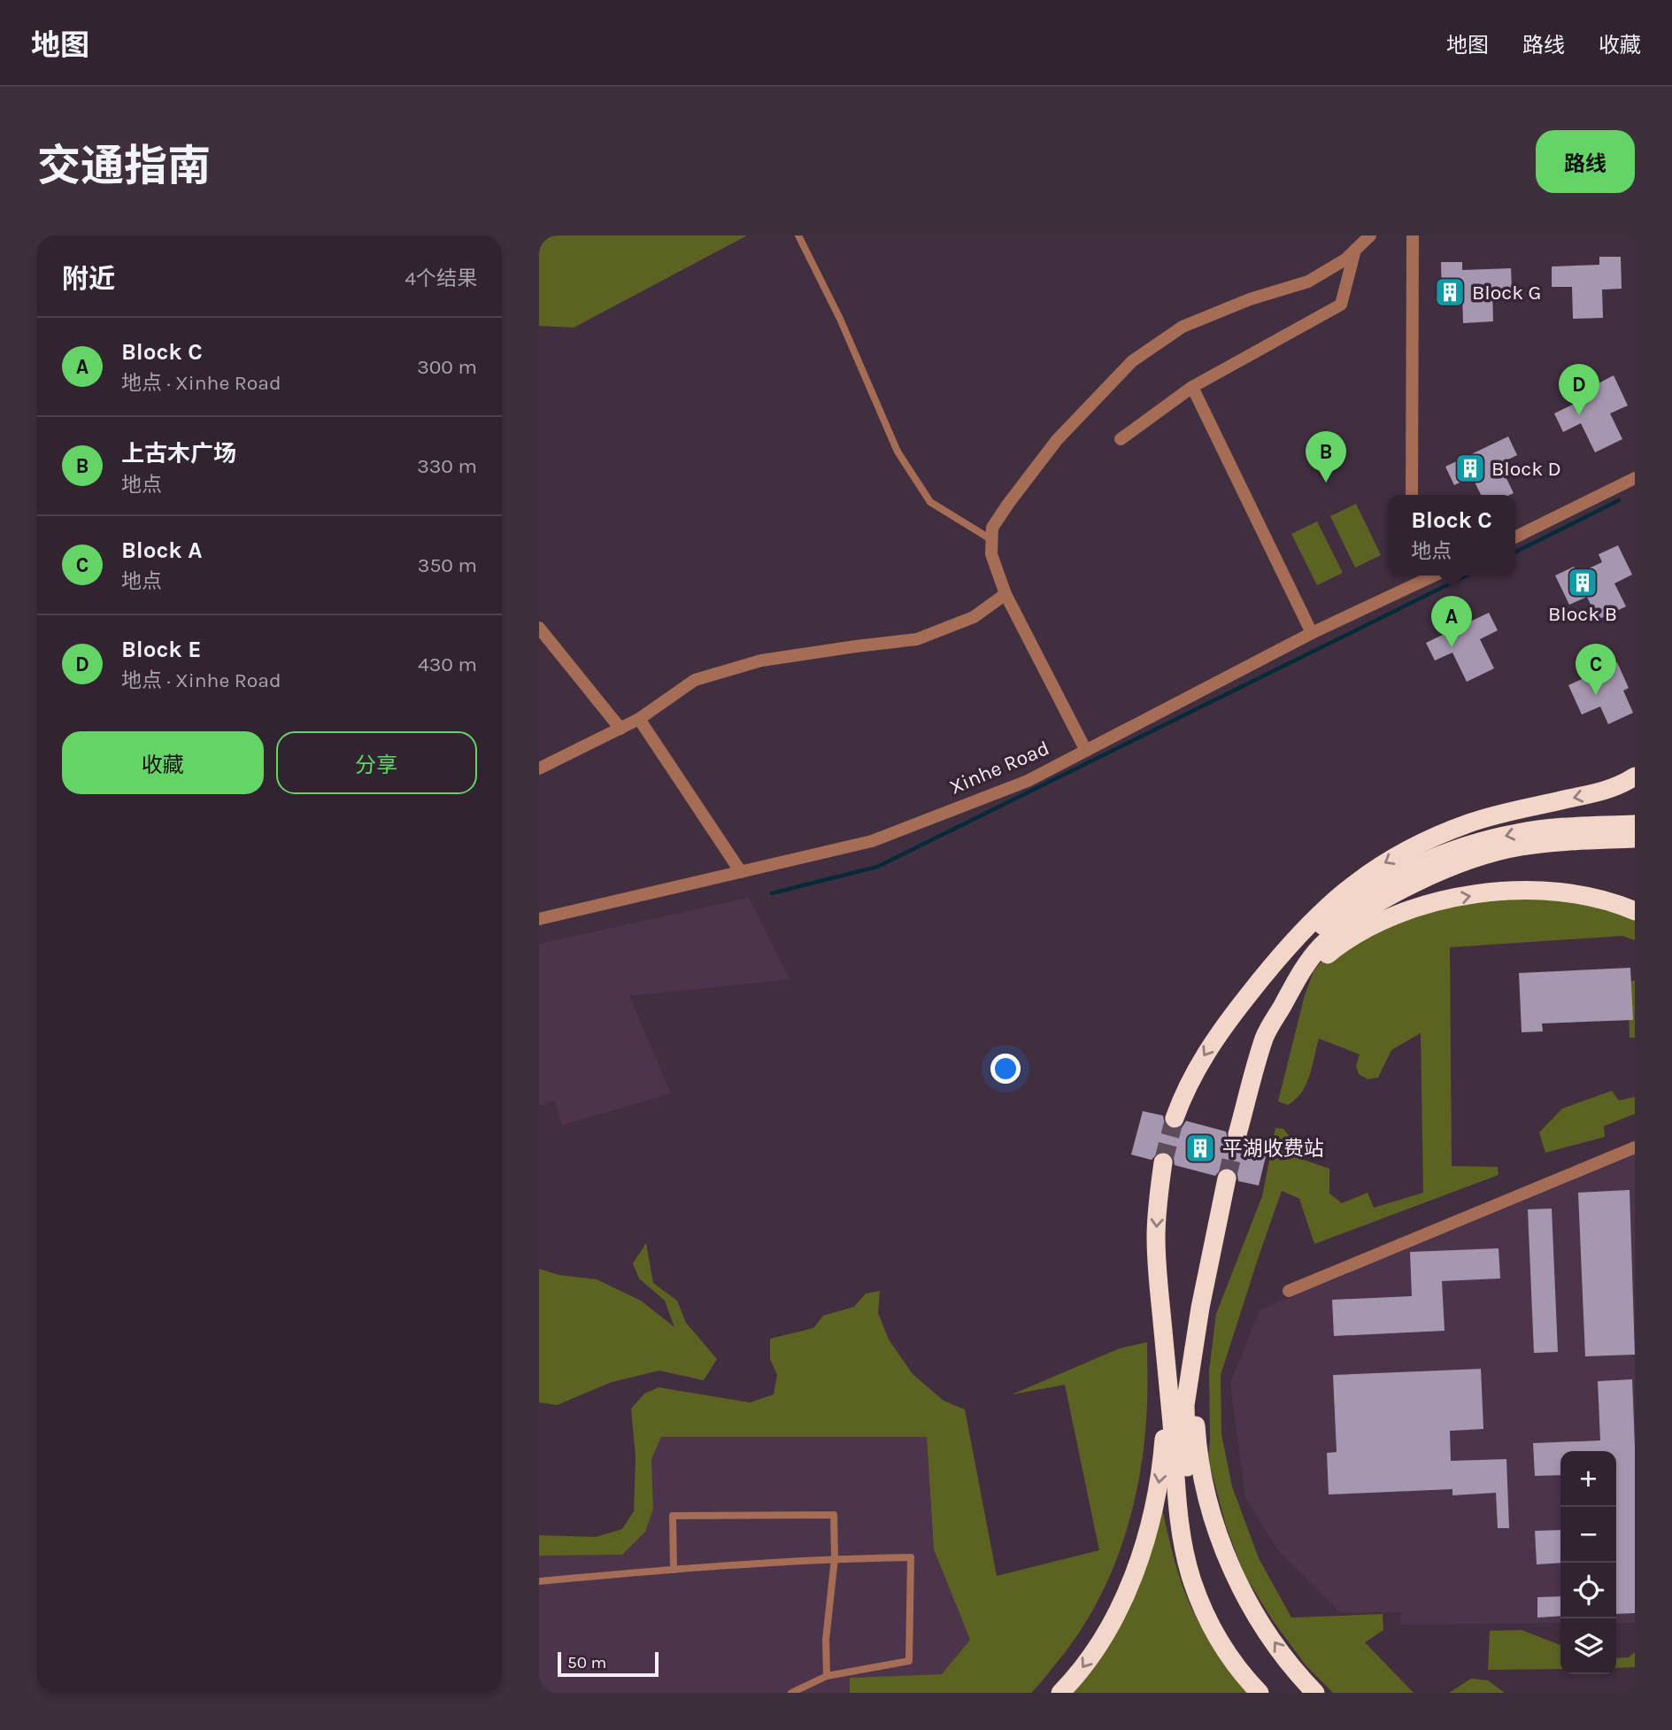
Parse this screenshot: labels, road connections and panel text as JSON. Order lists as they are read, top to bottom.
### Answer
{
  "streets": {
    "street": ["Xinhe Road"]
  },
  "places": {
    "building": [
      "Block G",
      "Block D",
      "Block B",
      "平湖收费站"
    ]
  },
  "scale_bar": "50 m",
  "page": {
    "header": "地图",
    "nav": ["地图", "路线", "收藏"],
    "title": "交通指南",
    "buttons": [
      "路线",
      ["收藏", "分享"]
    ],
    "heading": ["附近", "4个结果"],
    "list": [
      {
        "mark": "A",
        "name": "Block C",
        "note": "地点 · Xinhe Road",
        "value": "300 m"
      },
      {
        "mark": "B",
        "name": "上古木广场",
        "note": "地点",
        "value": "330 m"
      },
      {
        "mark": "C",
        "name": "Block A",
        "note": "地点",
        "value": "350 m"
      },
      {
        "mark": "D",
        "name": "Block E",
        "note": "地点 · Xinhe Road",
        "value": "430 m"
      }
    ],
    "pins": [
      "D",
      "B",
      "A",
      "C"
    ],
    "popup": ["Block C", "地点"],
    "map_buttons": ["+", "−"],
    "scale": "50 m"
  }
}
